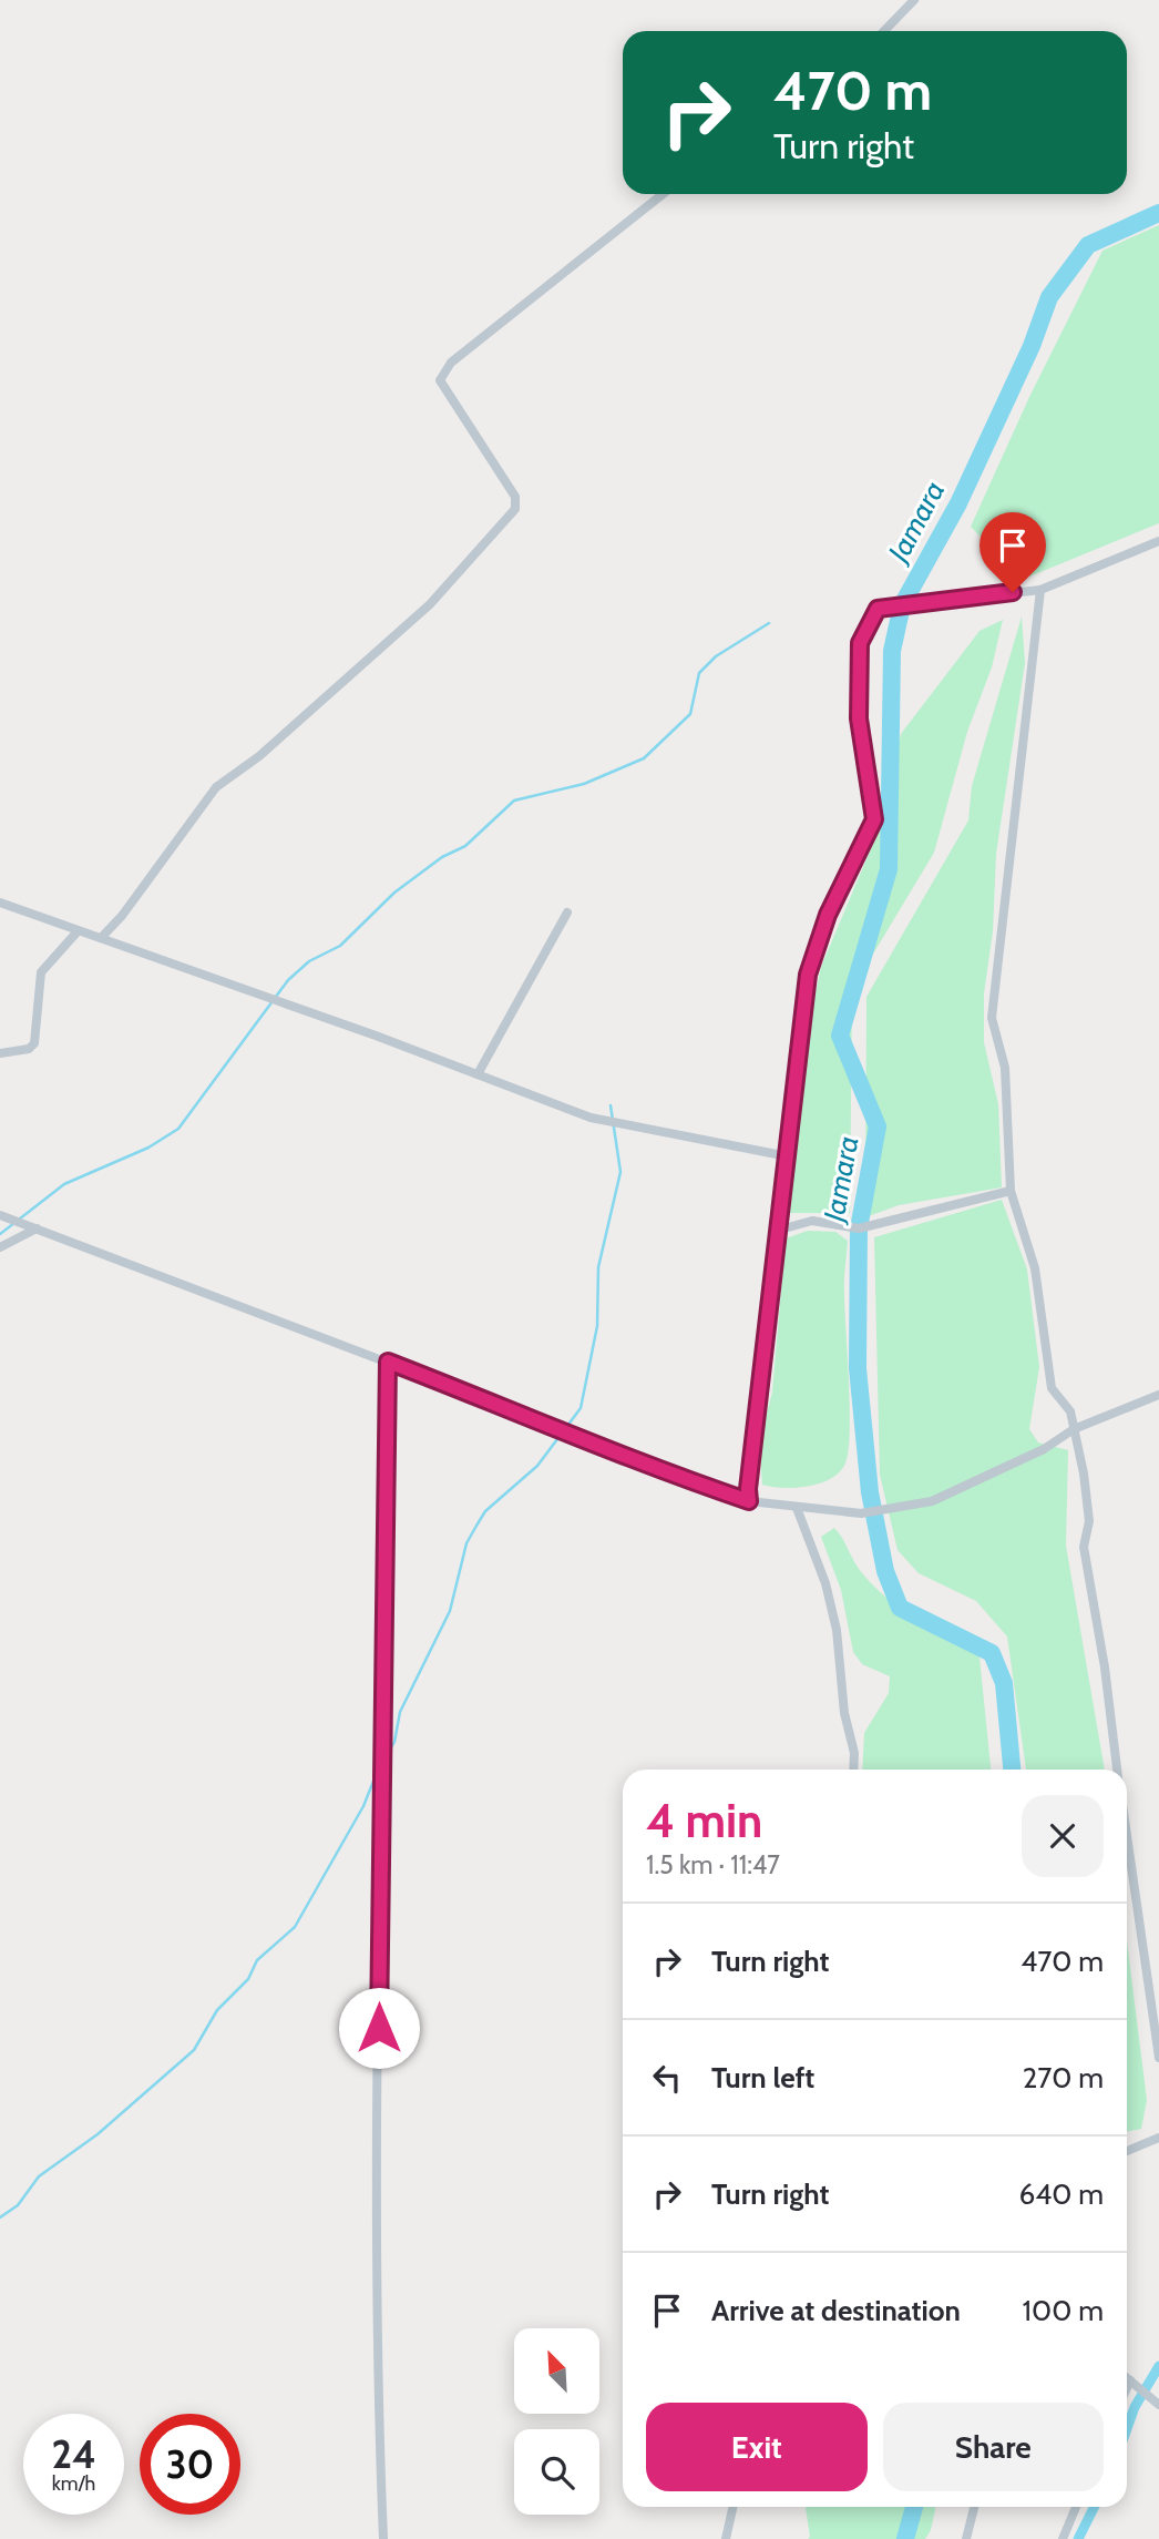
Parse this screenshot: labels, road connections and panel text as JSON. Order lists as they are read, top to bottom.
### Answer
{
  "water": ["Jamara"],
  "north": "top left",
  "page": {
    "turn": ["470 m", "Turn right"],
    "heading": ["4 min", "1.5 km · 11:47"],
    "list": [
      {
        "name": "Turn right",
        "value": "470 m"
      },
      {
        "name": "Turn left",
        "value": "270 m"
      },
      {
        "name": "Turn right",
        "value": "640 m"
      },
      {
        "name": "Arrive at destination",
        "value": "100 m"
      }
    ],
    "buttons": ["Exit", "Share"],
    "speed": "24 km/h",
    "limit": "30"
  }
}
